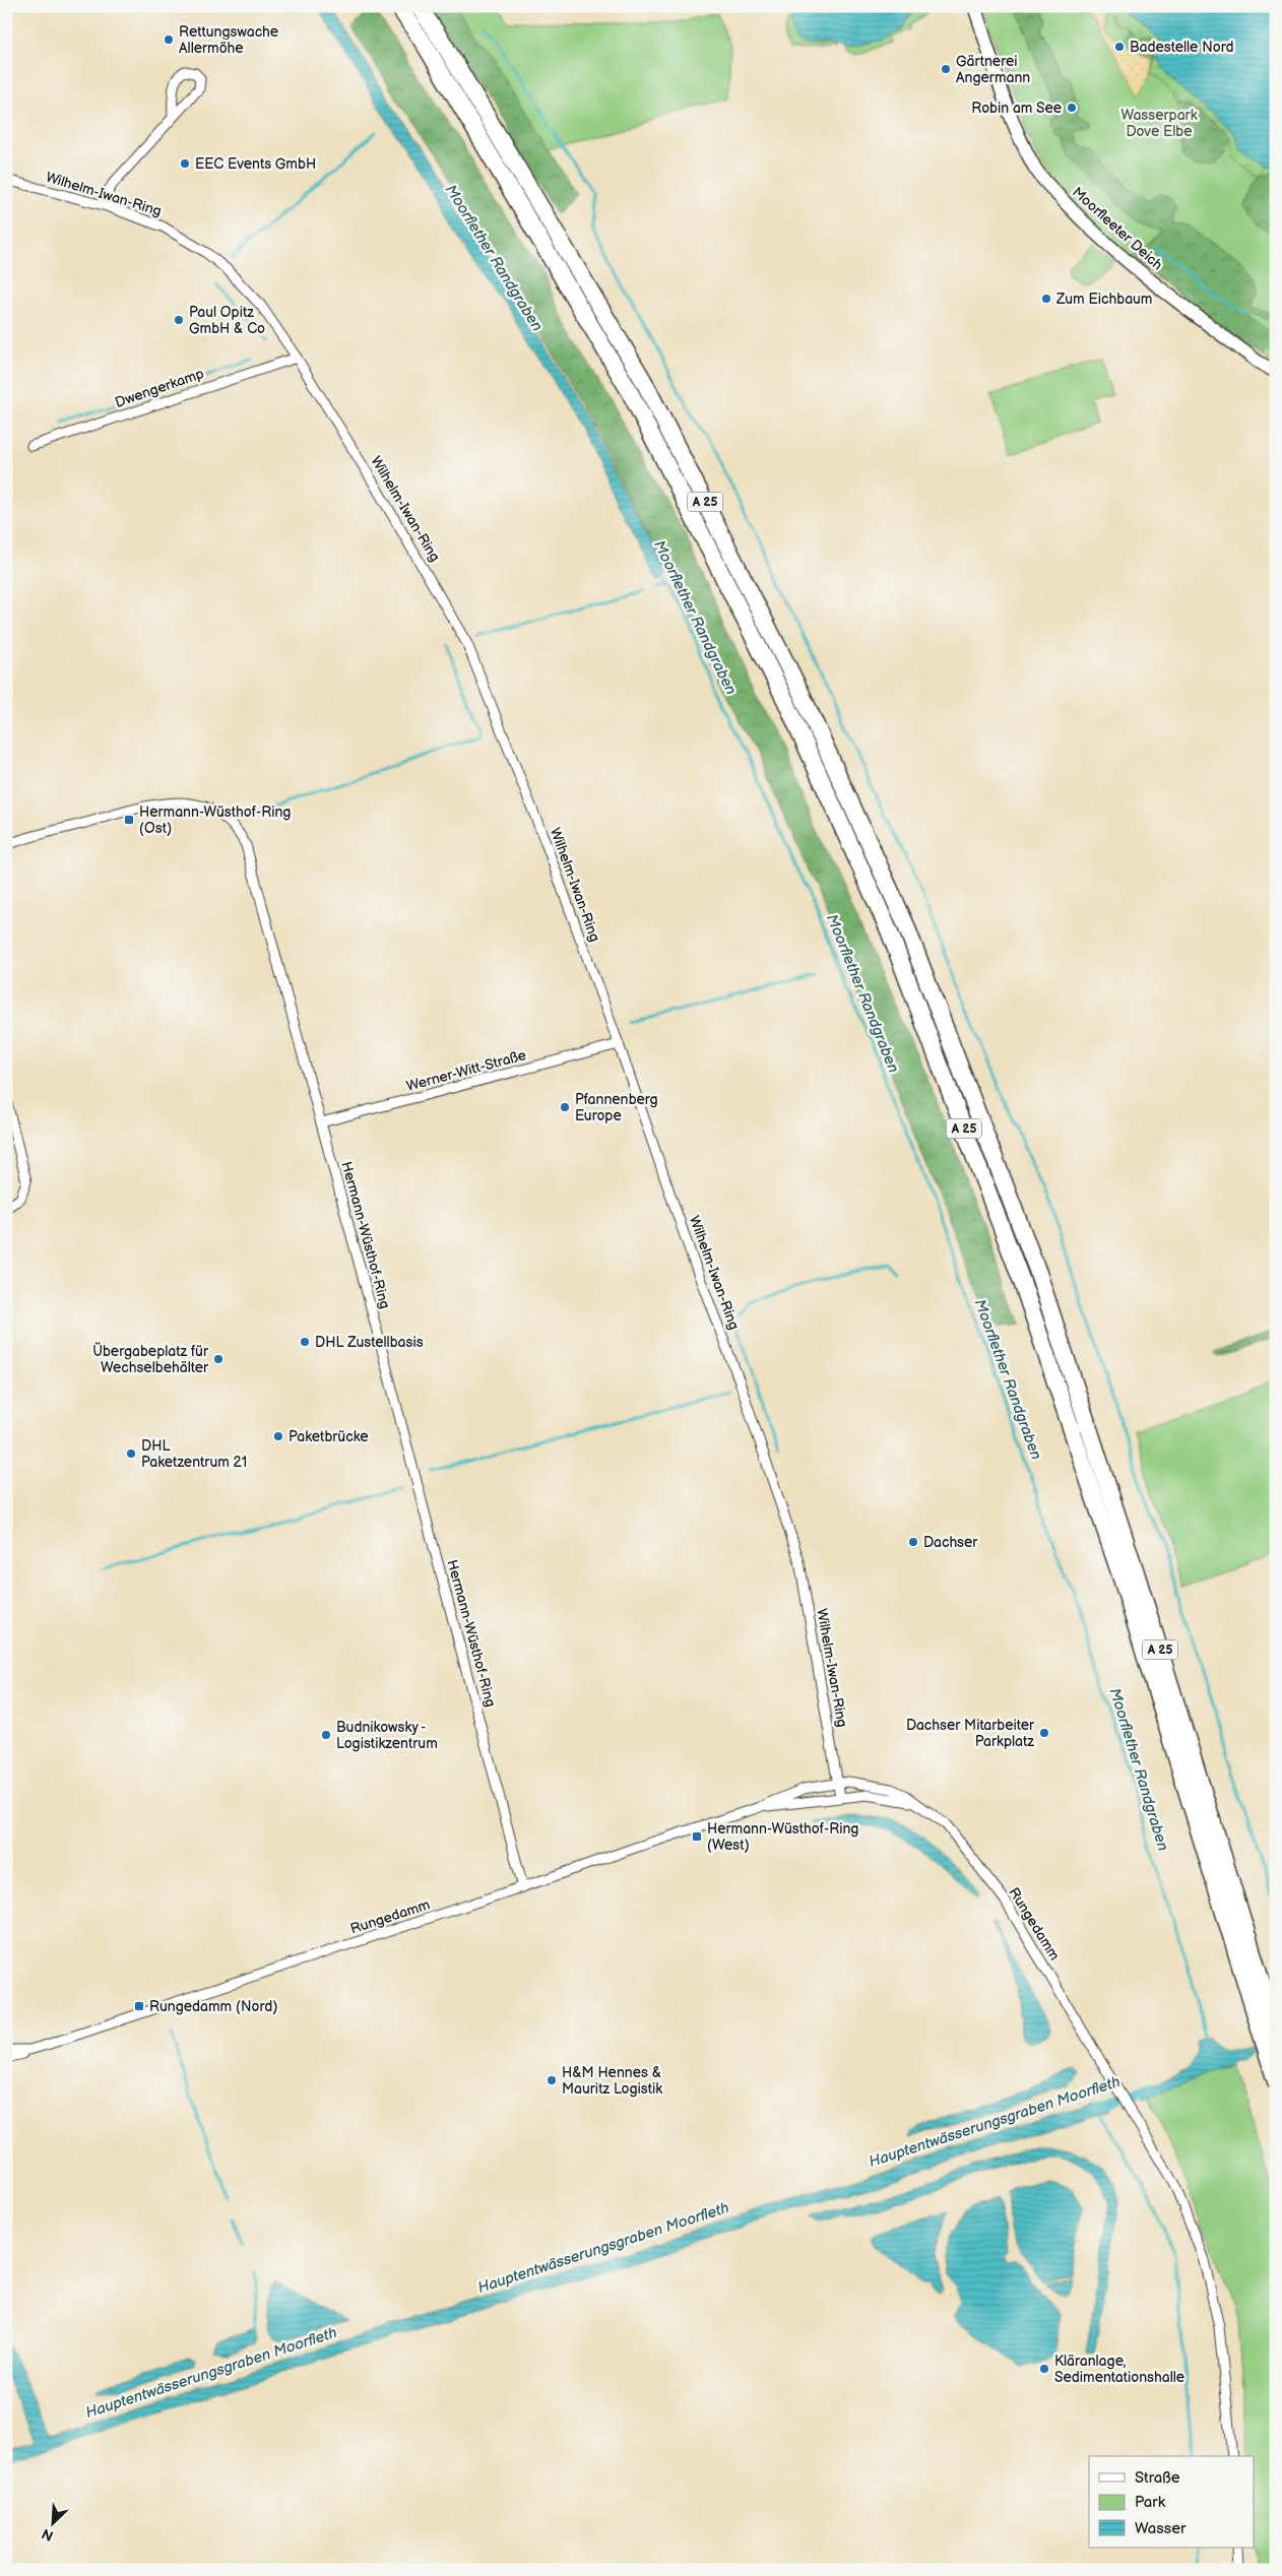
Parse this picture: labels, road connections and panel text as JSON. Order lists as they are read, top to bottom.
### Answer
{
  "streets": {
    "highway": ["A 25"],
    "street": [
      "Wilhelm-Iwan-Ring",
      "Moorfleeter Deich",
      "Dwengerkamp",
      "Werner-Witt-Straße",
      "Hermann-Wüsthof-Ring",
      "Rungedamm"
    ]
  },
  "crossings": [
    ["Wilhelm-Iwan-Ring", "Dwengerkamp"],
    ["Wilhelm-Iwan-Ring", "Werner-Witt-Straße"],
    ["Wilhelm-Iwan-Ring", "Rungedamm"],
    ["Werner-Witt-Straße", "Hermann-Wüsthof-Ring"],
    ["Hermann-Wüsthof-Ring", "Rungedamm"]
  ],
  "water": ["Moorflether Randgraben", "Hauptentwässerungsgraben Moorfleth"],
  "parks": ["Wasserpark Dove Elbe"],
  "places": {
    "other": [
      "Rettungswache Allermöhe",
      "Badestelle Nord",
      "Gärtnerei Angermann",
      "Robin am See",
      "EEC Events GmbH",
      "Zum Eichbaum",
      "Paul Opitz GmbH & Co",
      "Pfannenberg Europe",
      "DHL Zustellbasis",
      "Übergabeplatz für Wechselbehälter",
      "Paketbrücke",
      "DHL Paketzentrum 21",
      "Dachser",
      "Dachser Mitarbeiter Parkplatz",
      "Budnikowsky - Logistikzentrum",
      "H&M Hennes & Mauritz Logistik",
      "Kläranlage, Sedimentationshalle"
    ],
    "transit": ["Hermann-Wüsthof-Ring (Ost)", "Hermann-Wüsthof-Ring (West)", "Rungedamm (Nord)"]
  },
  "legend": ["Straße", "Park", "Wasser"],
  "north": "bottom left"
}
